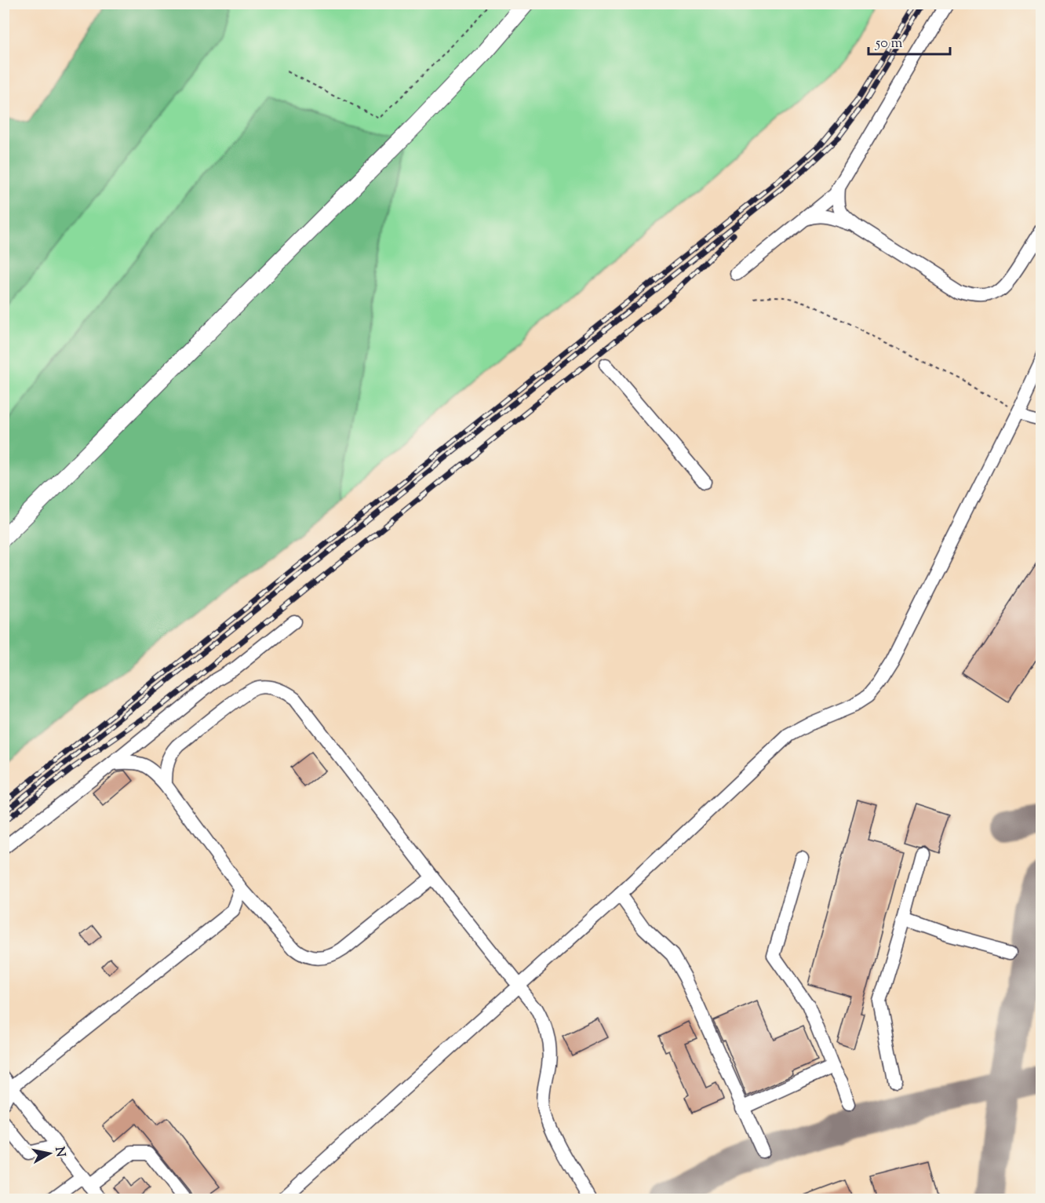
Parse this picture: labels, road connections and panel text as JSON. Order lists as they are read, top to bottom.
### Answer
{
  "scale_bar": "50 m",
  "north": "right"
}
